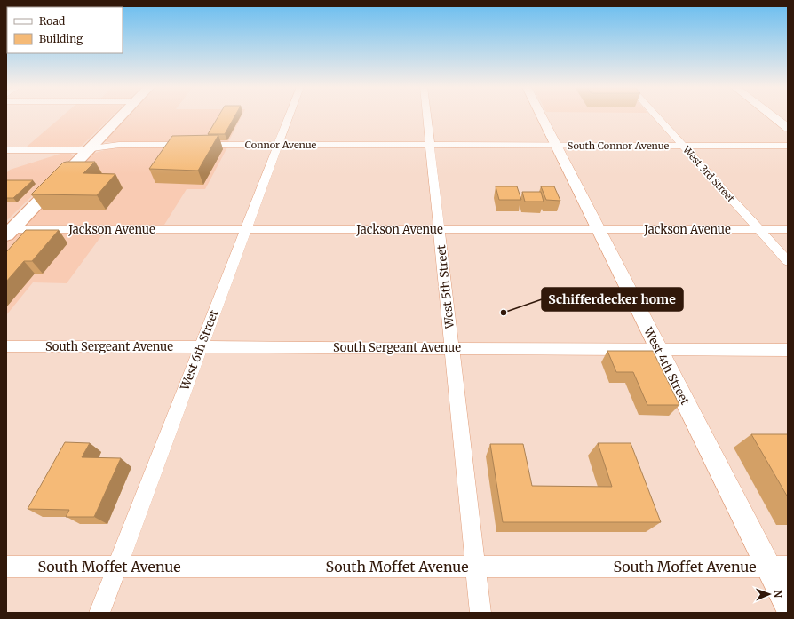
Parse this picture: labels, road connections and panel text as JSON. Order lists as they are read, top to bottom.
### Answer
{
  "streets": {
    "street": [
      "Connor Avenue",
      "South Connor Avenue",
      "West 3rd Street",
      "Jackson Avenue",
      "West 5th Street",
      "South Sergeant Avenue",
      "West 6th Street",
      "West 4th Street",
      "South Moffet Avenue"
    ]
  },
  "crossings": [
    ["Connor Avenue", "South Connor Avenue"],
    ["Connor Avenue", "West 5th Street"],
    ["Connor Avenue", "West 6th Street"],
    ["Connor Avenue", "West 4th Street"],
    ["South Connor Avenue", "West 3rd Street"],
    ["South Connor Avenue", "West 4th Street"],
    ["West 3rd Street", "Jackson Avenue"],
    ["Jackson Avenue", "West 5th Street"],
    ["Jackson Avenue", "West 6th Street"],
    ["Jackson Avenue", "West 4th Street"],
    ["West 5th Street", "South Sergeant Avenue"],
    ["West 5th Street", "South Moffet Avenue"],
    ["South Sergeant Avenue", "West 6th Street"],
    ["South Sergeant Avenue", "West 4th Street"],
    ["West 6th Street", "South Moffet Avenue"],
    ["West 4th Street", "South Moffet Avenue"]
  ],
  "places": ["Schifferdecker home"],
  "legend": ["Road", "Building"],
  "north": "right"
}
